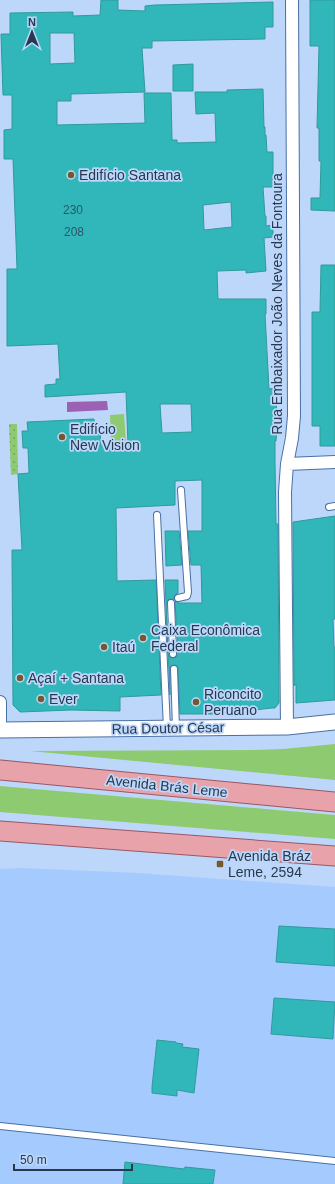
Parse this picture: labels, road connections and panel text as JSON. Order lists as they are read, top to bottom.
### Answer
{
  "streets": {
    "main road": ["Avenida Brás Leme"],
    "street": ["Rua Embaixador João Neves da Fontoura", "Rua Doutor César"]
  },
  "crossings": [
    ["Rua Embaixador João Neves da Fontoura", "Rua Doutor César"]
  ],
  "places": {
    "other": [
      "Edifício Santana",
      "Edifício New Vision",
      "Caixa Econômica Federal",
      "Itaú",
      "Açaí + Santana",
      "Ever",
      "Riconcito Peruano"
    ],
    "transit": ["Avenida Bráz Leme, 2594"]
  },
  "house_numbers": ["230", "208"],
  "scale_bar": "50 m",
  "north": "top"
}
